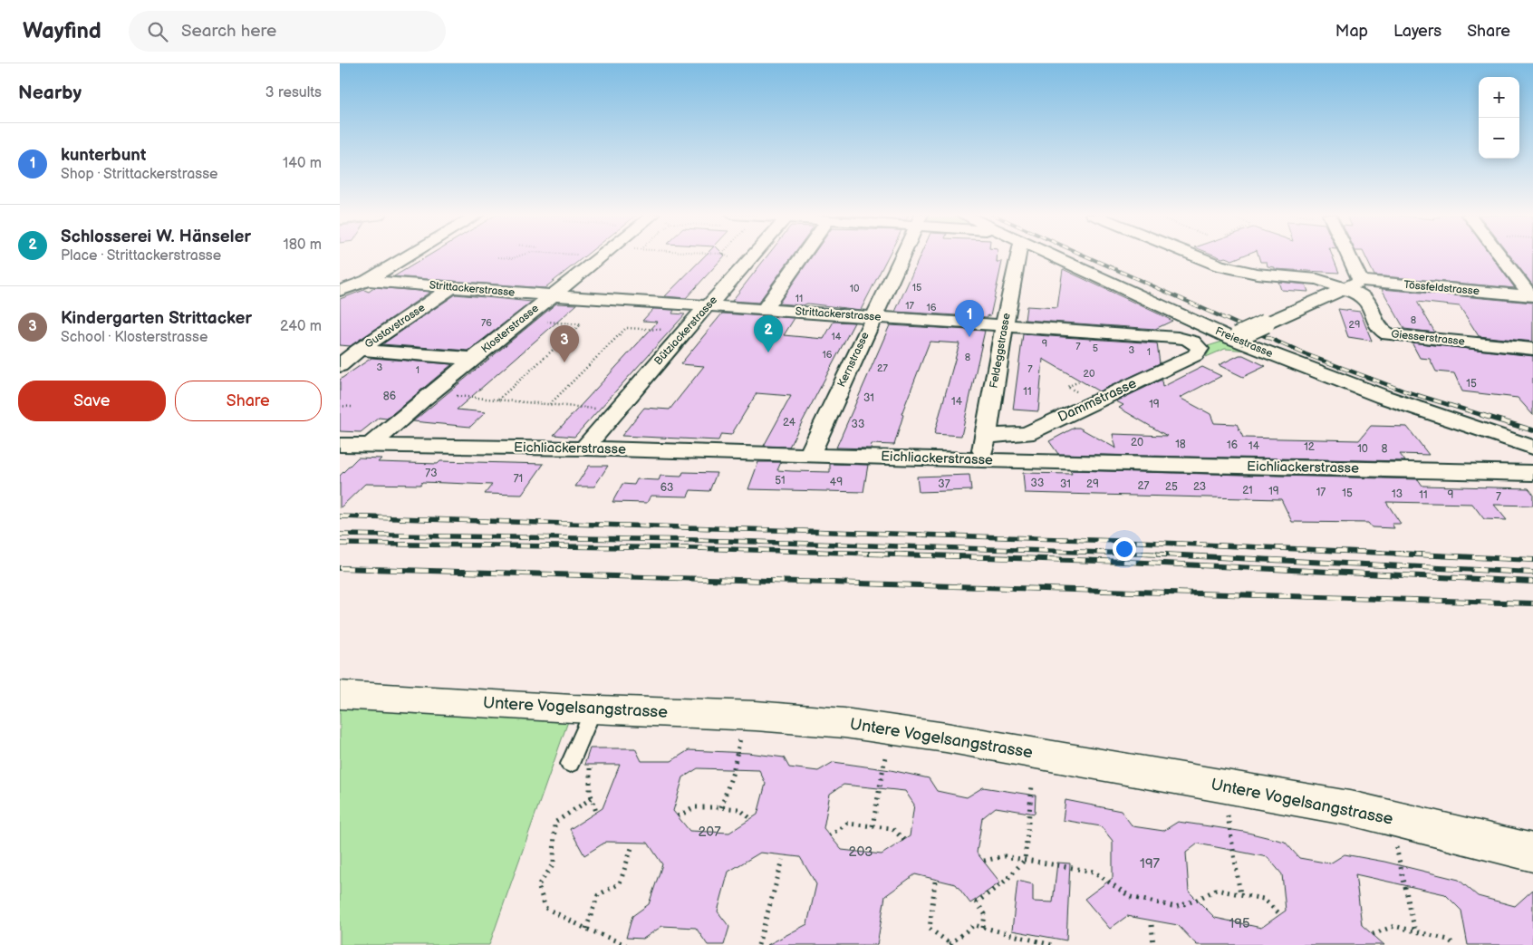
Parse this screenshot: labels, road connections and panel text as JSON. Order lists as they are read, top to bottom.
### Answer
{
  "streets": {
    "main road": ["Untere Vogelsangstrasse"],
    "street": [
      "Tössfeldstrasse",
      "Strittackerstrasse",
      "Gustavstrasse",
      "Klosterstrasse",
      "Bütziackerstrasse",
      "Giesserstrasse",
      "Freiestrasse",
      "Feldeggstrasse",
      "Kernstrasse",
      "Dammstrasse",
      "Eichliackerstrasse"
    ]
  },
  "crossings": [
    ["Tössfeldstrasse", "Giesserstrasse"],
    ["Strittackerstrasse", "Gustavstrasse"],
    ["Strittackerstrasse", "Klosterstrasse"],
    ["Strittackerstrasse", "Bütziackerstrasse"],
    ["Strittackerstrasse", "Feldeggstrasse"],
    ["Strittackerstrasse", "Kernstrasse"],
    ["Strittackerstrasse", "Dammstrasse"],
    ["Klosterstrasse", "Eichliackerstrasse"],
    ["Bütziackerstrasse", "Eichliackerstrasse"],
    ["Feldeggstrasse", "Dammstrasse"],
    ["Feldeggstrasse", "Eichliackerstrasse"],
    ["Kernstrasse", "Eichliackerstrasse"]
  ],
  "house_numbers": [
    "15",
    "10",
    "11",
    "17",
    "16",
    "8",
    "76",
    "29",
    "14",
    "9",
    "7",
    "5",
    "3",
    "1",
    "16",
    "8",
    "3",
    "27",
    "7",
    "1",
    "20",
    "15",
    "11",
    "86",
    "31",
    "14",
    "19",
    "24",
    "33",
    "20",
    "18",
    "16",
    "14",
    "12",
    "10",
    "8",
    "73",
    "71",
    "51",
    "49",
    "33",
    "37",
    "31",
    "29",
    "27",
    "25",
    "23",
    "63",
    "21",
    "19",
    "17",
    "15",
    "13",
    "11",
    "9",
    "7",
    "207",
    "203",
    "197",
    "195"
  ],
  "page": {
    "header": "Wayfind",
    "search": "Search here",
    "nav": ["Map", "Layers", "Share"],
    "heading": ["Nearby", "3 results"],
    "map_buttons": ["+", "−"],
    "list": [
      {
        "mark": "1",
        "name": "kunterbunt",
        "note": "Shop · Strittackerstrasse",
        "value": "140 m"
      },
      {
        "mark": "2",
        "name": "Schlosserei W. Hänseler",
        "note": "Place · Strittackerstrasse",
        "value": "180 m"
      },
      {
        "mark": "3",
        "name": "Kindergarten Strittacker",
        "note": "School · Klosterstrasse",
        "value": "240 m"
      }
    ],
    "pins": ["1", "2", "3"],
    "buttons": ["Save", "Share"]
  }
}
